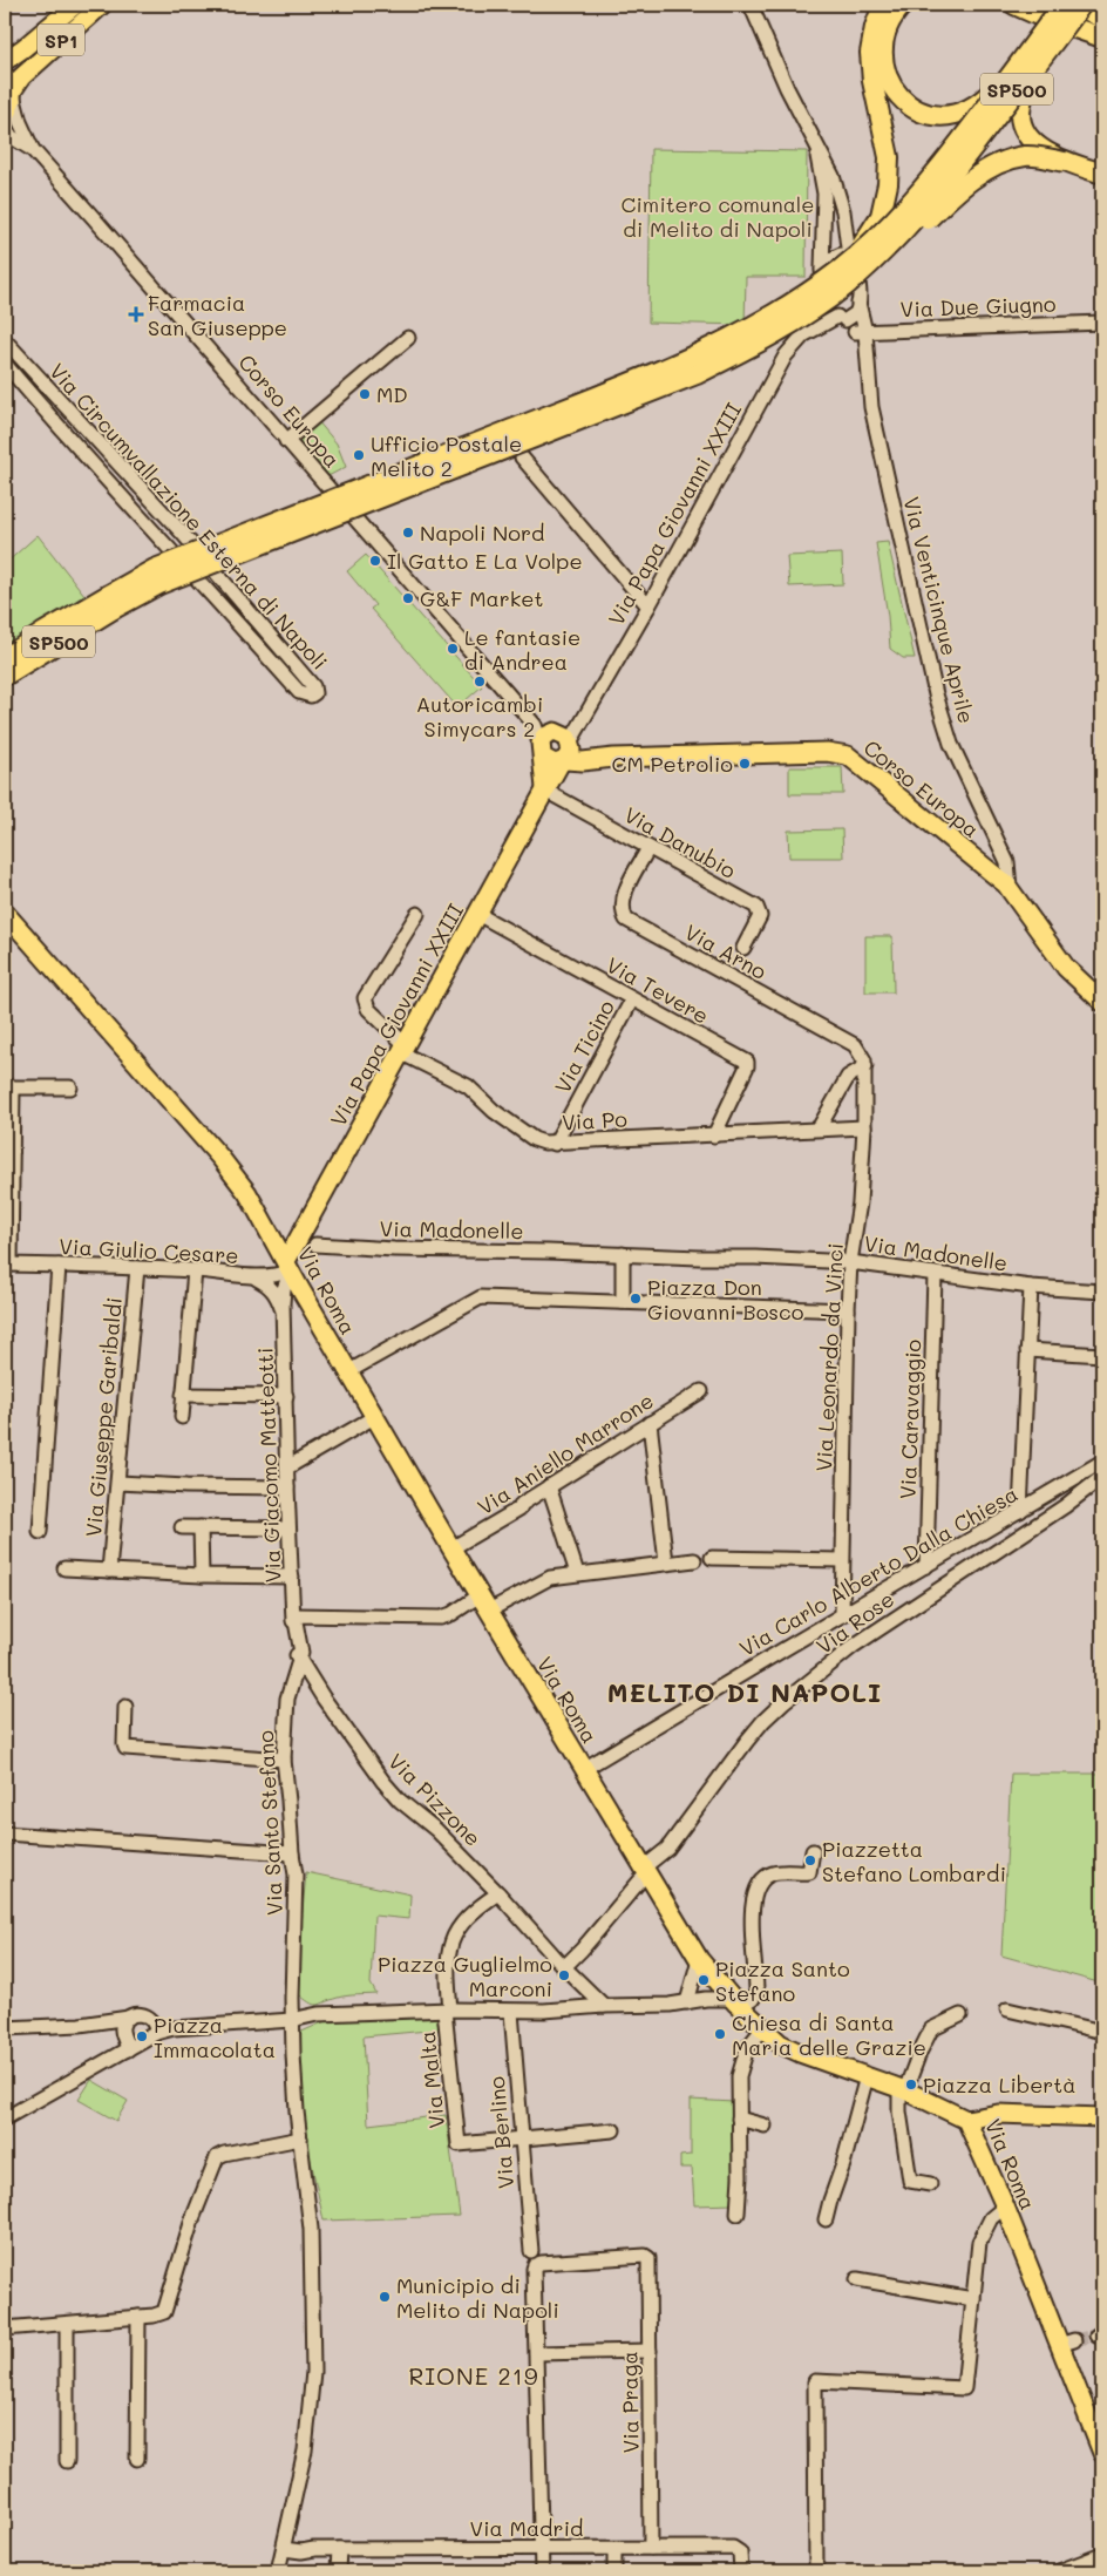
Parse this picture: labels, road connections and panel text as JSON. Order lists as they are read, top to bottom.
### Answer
{
  "streets": {
    "highway": ["SP500"],
    "main road": [
      "SP1",
      "Corso Europa",
      "Via Papa Giovanni XXIII",
      "Via Roma"
    ],
    "street": [
      "Via Due Giugno",
      "Via Circumvallazione Esterna di Napoli",
      "Via Venticinque Aprile",
      "Via Danubio",
      "Via Arno",
      "Via Tevere",
      "Via Ticino",
      "Via Po",
      "Via Madonelle",
      "Via Giulio Cesare",
      "Via Leonardo da Vinci",
      "Via Giuseppe Garibaldi",
      "Via Caravaggio",
      "Via Aniello Marrone",
      "Via Giacomo Matteotti",
      "Via Carlo Alberto Dalla Chiesa",
      "Via Rose",
      "Via Pizzone",
      "Via Santo Stefano",
      "Via Malta",
      "Via Berlino",
      "Via Praga",
      "Via Madrid"
    ]
  },
  "crossings": [
    ["SP500", "Via Papa Giovanni XXIII"],
    ["Via Due Giugno", "Via Venticinque Aprile"],
    ["Corso Europa", "Via Papa Giovanni XXIII"],
    ["Via Papa Giovanni XXIII", "Via Venticinque Aprile"],
    ["Via Papa Giovanni XXIII", "Via Danubio"],
    ["Via Papa Giovanni XXIII", "Via Tevere"],
    ["Via Papa Giovanni XXIII", "Via Po"],
    ["Via Papa Giovanni XXIII", "Via Giulio Cesare"],
    ["Via Papa Giovanni XXIII", "Via Roma"],
    ["Via Danubio", "Via Arno"],
    ["Via Arno", "Via Leonardo da Vinci"],
    ["Via Tevere", "Via Ticino"],
    ["Via Tevere", "Via Po"],
    ["Via Ticino", "Via Po"],
    ["Via Po", "Via Leonardo da Vinci"],
    ["Via Madonelle", "Via Leonardo da Vinci"],
    ["Via Madonelle", "Via Caravaggio"],
    ["Via Giulio Cesare", "Via Roma"],
    ["Via Giulio Cesare", "Via Giuseppe Garibaldi"],
    ["Via Giulio Cesare", "Via Giacomo Matteotti"],
    ["Via Roma", "Via Aniello Marrone"],
    ["Via Roma", "Via Giacomo Matteotti"],
    ["Via Roma", "Via Carlo Alberto Dalla Chiesa"],
    ["Via Roma", "Via Rose"],
    ["Via Leonardo da Vinci", "Via Carlo Alberto Dalla Chiesa"],
    ["Via Caravaggio", "Via Carlo Alberto Dalla Chiesa"],
    ["Via Giacomo Matteotti", "Via Pizzone"],
    ["Via Giacomo Matteotti", "Via Santo Stefano"],
    ["Via Rose", "Via Pizzone"],
    ["Via Pizzone", "Via Santo Stefano"],
    ["Via Pizzone", "Via Malta"],
    ["Via Santo Stefano", "Via Madrid"],
    ["Via Malta", "Via Berlino"],
    ["Via Praga", "Via Madrid"]
  ],
  "districts": ["MELITO DI NAPOLI", "RIONE 219"],
  "parks": ["Cimitero comunale di Melito di Napoli"],
  "places": {
    "health": ["Farmacia San Giuseppe"],
    "other": [
      "MD",
      "Ufficio Postale Melito 2",
      "Napoli Nord",
      "Il Gatto E La Volpe",
      "G&F Market",
      "Le fantasie di Andrea",
      "Autoricambi Simycars 2",
      "CM Petrolio",
      "Piazza Don Giovanni Bosco",
      "Piazzetta Stefano Lombardi",
      "Piazza Guglielmo Marconi",
      "Piazza Santo Stefano",
      "Chiesa di Santa Maria delle Grazie",
      "Piazza Immacolata",
      "Piazza Libertà",
      "Municipio di Melito di Napoli"
    ]
  }
}
